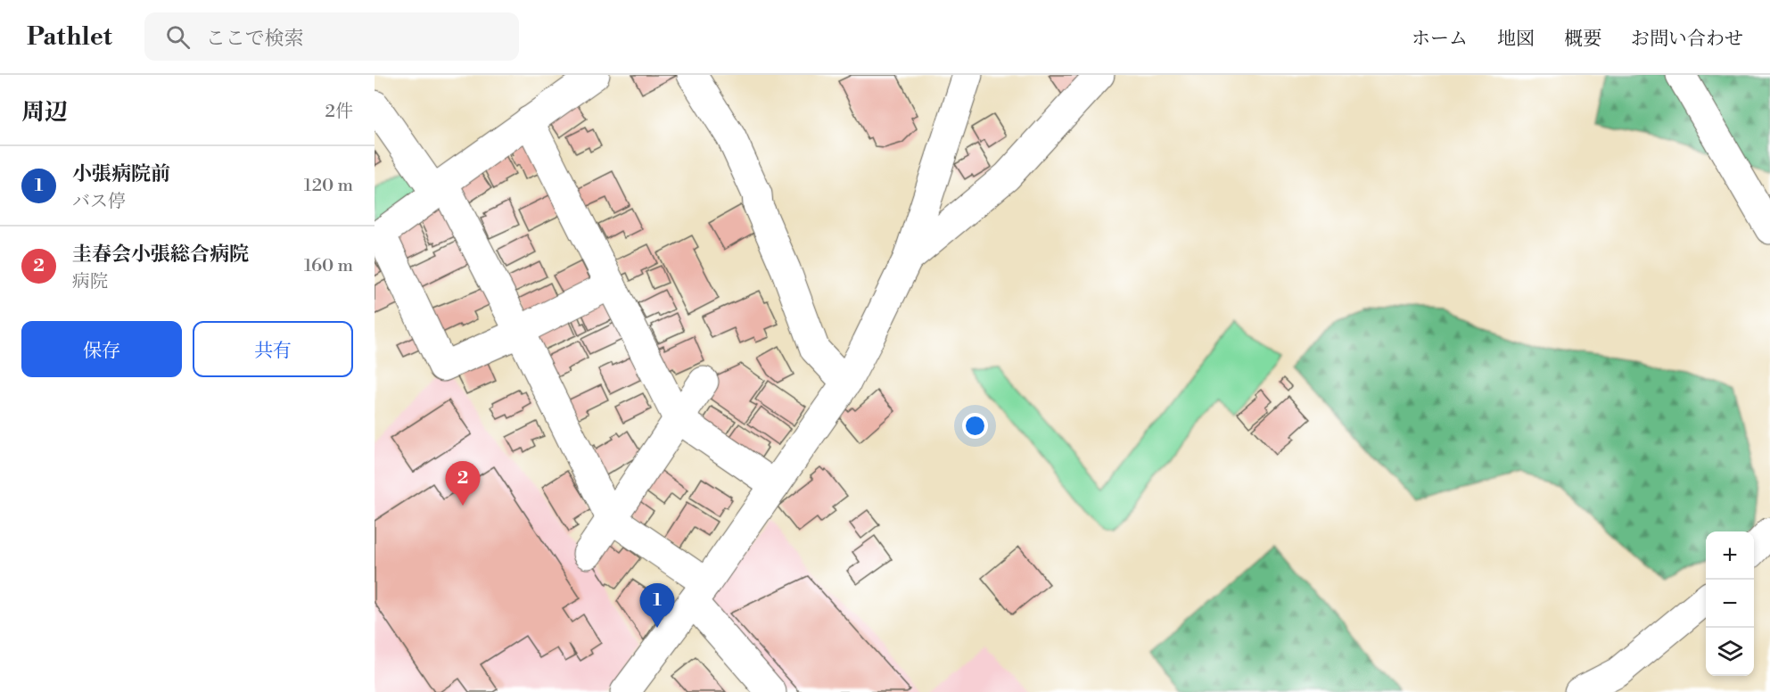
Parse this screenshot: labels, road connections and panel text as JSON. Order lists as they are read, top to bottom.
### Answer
{
  "page": {
    "header": "Pathlet",
    "search": "ここで検索",
    "nav": [
      "ホーム",
      "地図",
      "概要",
      "お問い合わせ"
    ],
    "heading": ["周辺", "2件"],
    "list": [
      {
        "mark": "1",
        "name": "小張病院前",
        "note": "バス停",
        "value": "120 m"
      },
      {
        "mark": "2",
        "name": "圭春会小張総合病院",
        "note": "病院",
        "value": "160 m"
      }
    ],
    "buttons": ["保存", "共有"],
    "pins": ["2", "1"],
    "map_buttons": ["+", "−"]
  }
}
